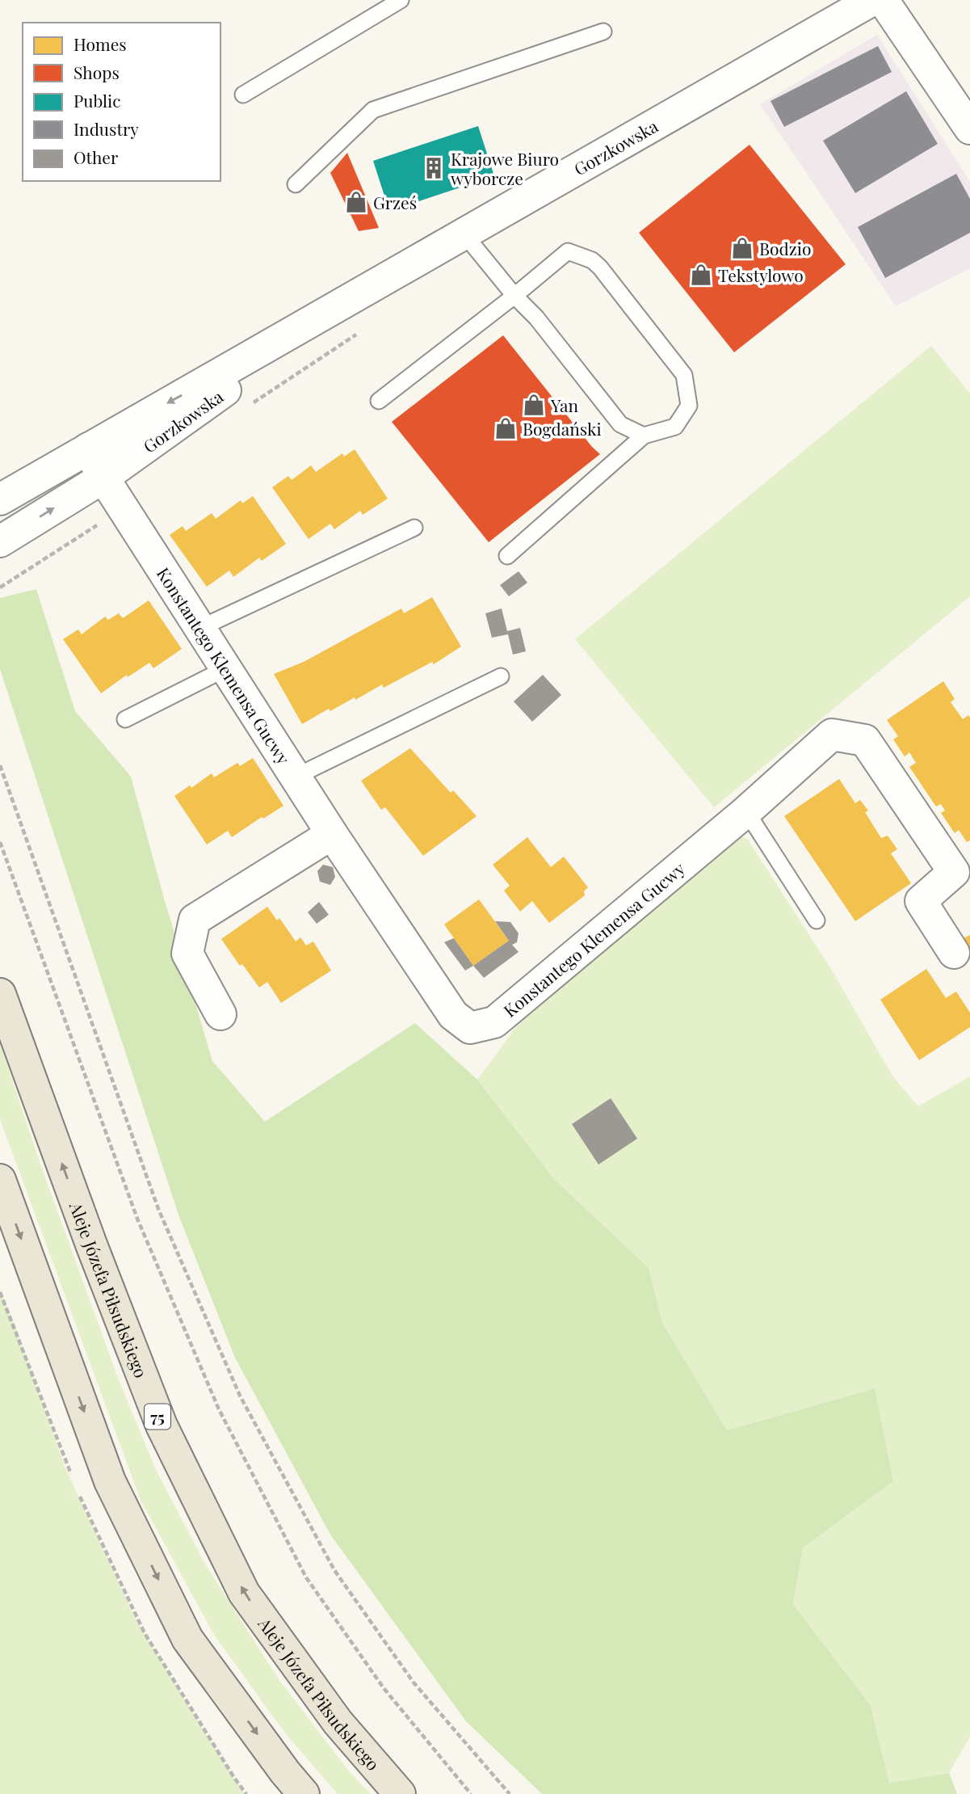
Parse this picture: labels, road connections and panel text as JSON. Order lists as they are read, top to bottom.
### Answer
{
  "streets": {
    "main road": ["Aleje Józefa Piłsudskiego", "75"],
    "street": ["Gorzkowska", "Konstantego Klemensa Gucwy"]
  },
  "crossings": [
    ["Gorzkowska", "Konstantego Klemensa Gucwy"]
  ],
  "places": {
    "building": ["Krajowe Biuro wyborcze"],
    "shop": [
      "Grześ",
      "Bodzio",
      "Tekstylowo",
      "Yan",
      "Bogdański"
    ]
  },
  "legend": [
    "Homes",
    "Shops",
    "Public",
    "Industry",
    "Other"
  ]
}
